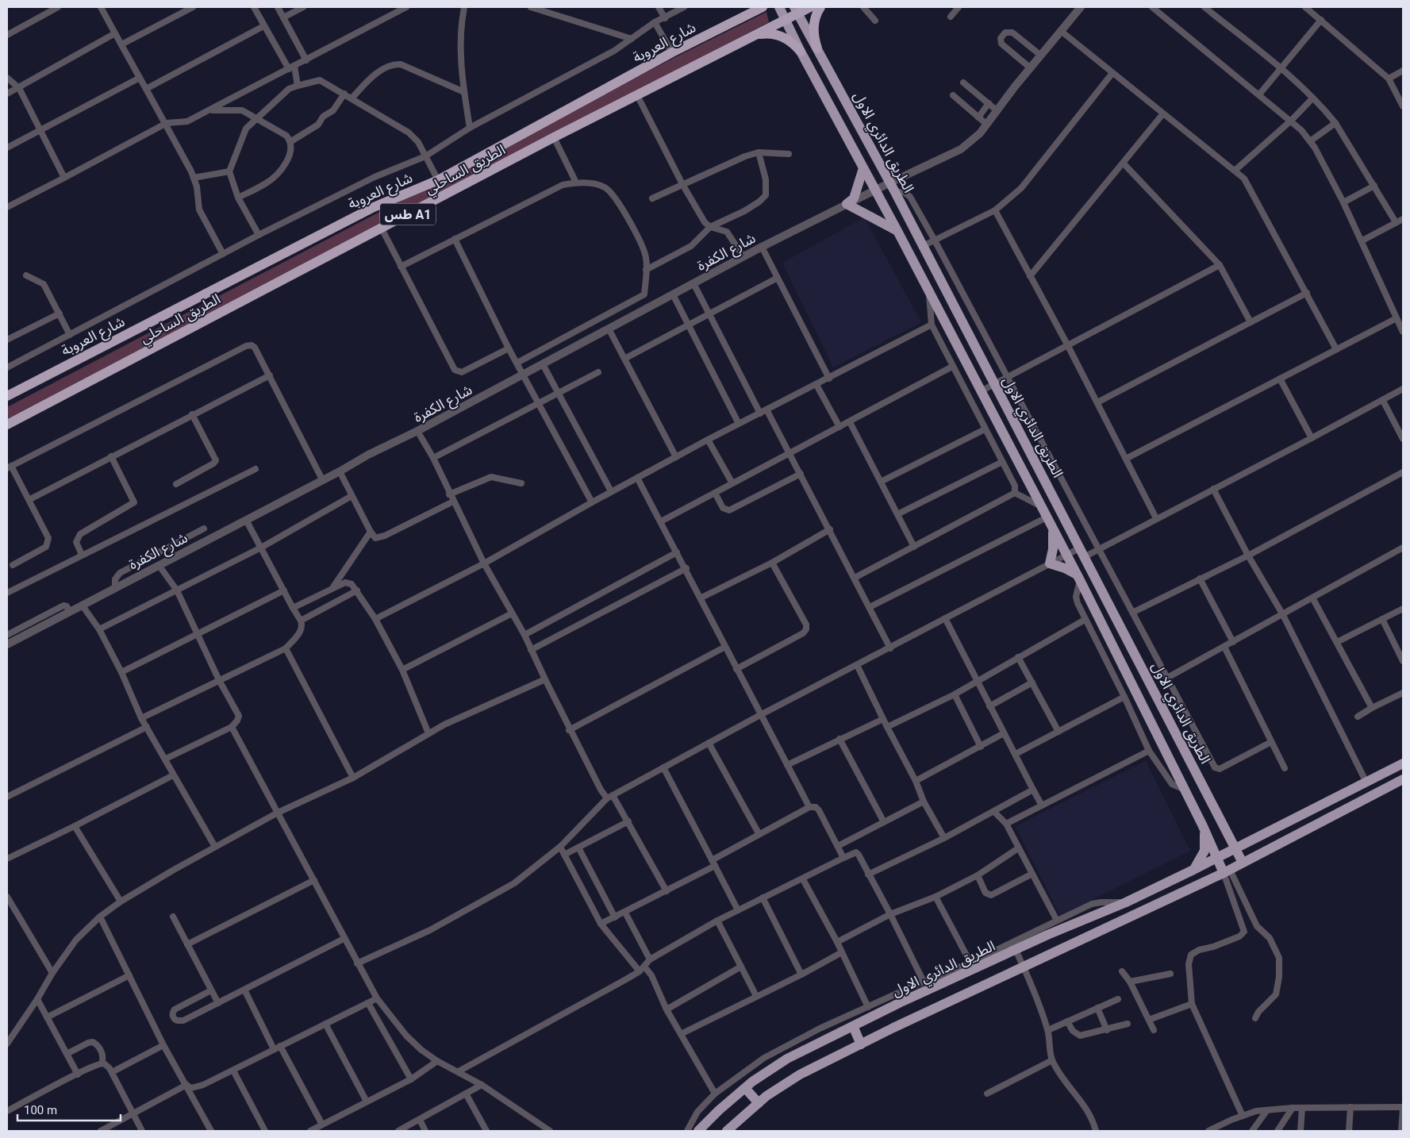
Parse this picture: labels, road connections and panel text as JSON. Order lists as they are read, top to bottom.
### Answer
{
  "streets": {
    "highway": ["شارع العروبة", "الطريق الساحلي", "طس A1"],
    "main road": ["الطريق الدائري الاول"],
    "street": ["شارع الكفرة"]
  },
  "crossings": [
    ["الطريق الدائري الاول", "الطريق الساحلي"],
    ["الطريق الدائري الاول", "شارع الكفرة"]
  ],
  "scale_bar": "100 m"
}
